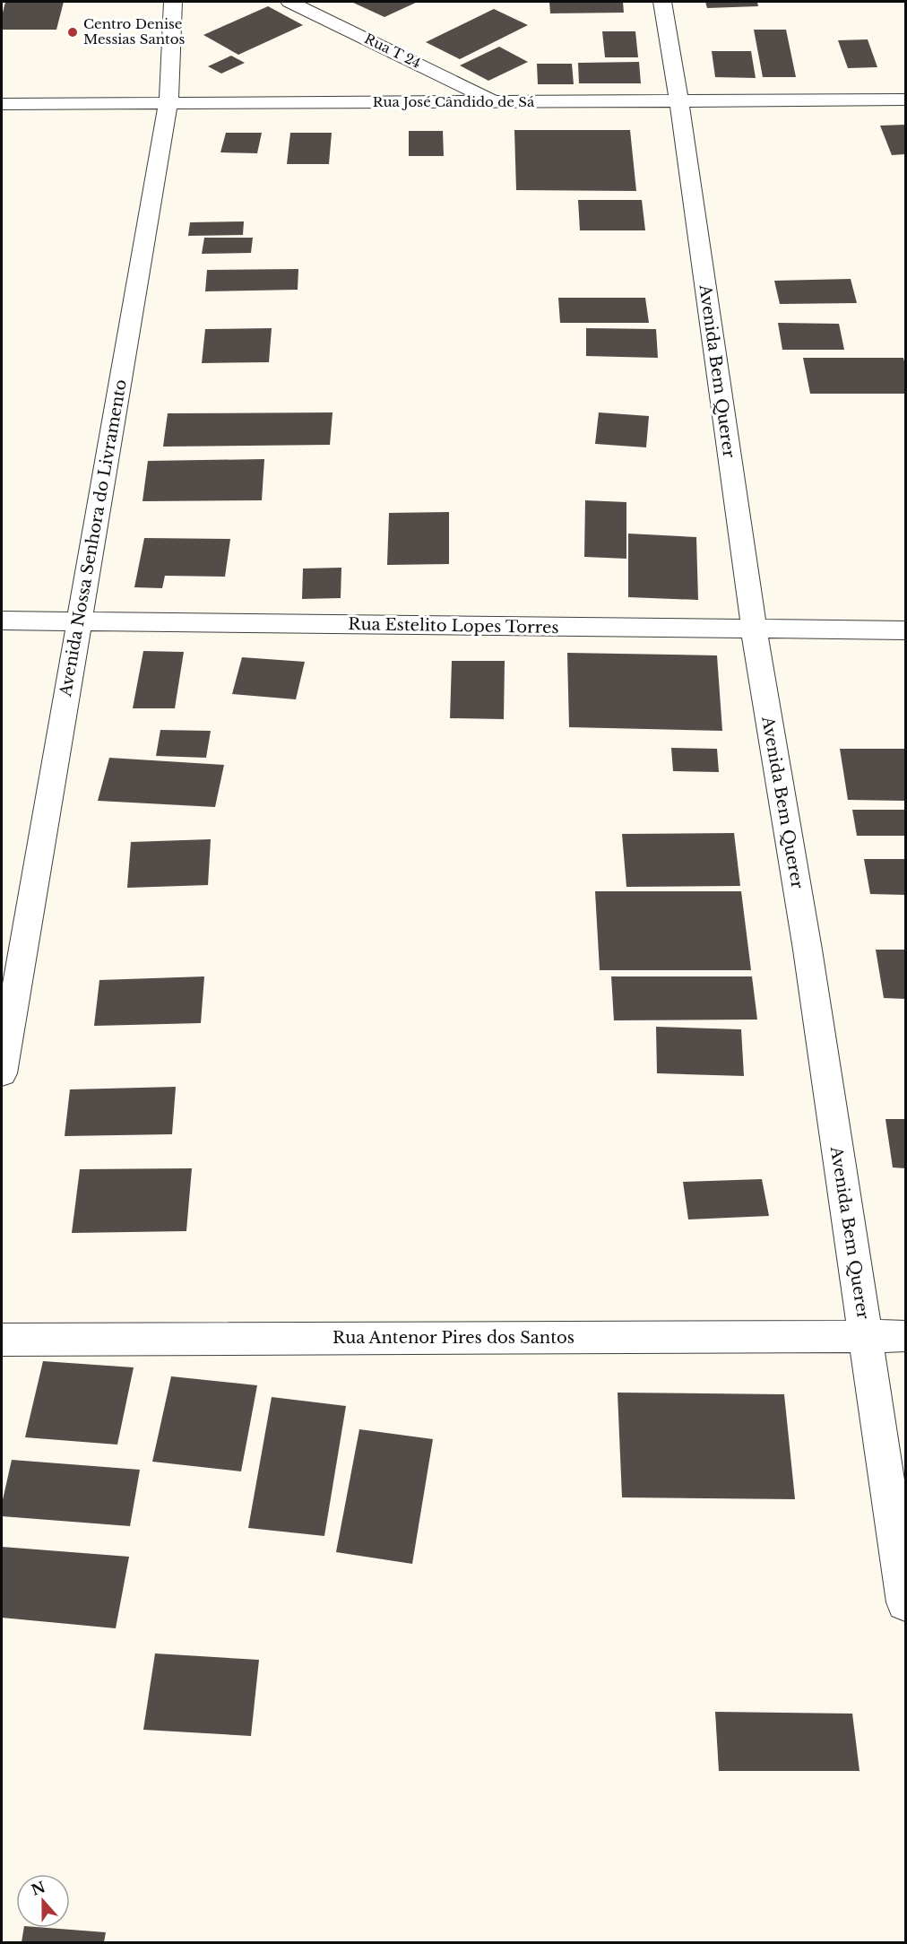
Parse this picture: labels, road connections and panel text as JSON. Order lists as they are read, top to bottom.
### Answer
{
  "streets": {
    "street": [
      "Rua T 24",
      "Rua José Cândido de Sá",
      "Avenida Bem Querer",
      "Avenida Nossa Senhora do Livramento",
      "Rua Estelito Lopes Torres",
      "Rua Antenor Pires dos Santos"
    ]
  },
  "crossings": [
    ["Rua T 24", "Rua José Cândido de Sá"],
    ["Rua José Cândido de Sá", "Avenida Bem Querer"],
    ["Rua José Cândido de Sá", "Avenida Nossa Senhora do Livramento"],
    ["Avenida Bem Querer", "Rua Estelito Lopes Torres"],
    ["Avenida Bem Querer", "Rua Antenor Pires dos Santos"],
    ["Avenida Nossa Senhora do Livramento", "Rua Estelito Lopes Torres"]
  ],
  "places": ["Centro Denise Messias Santos"],
  "north": "top"
}
